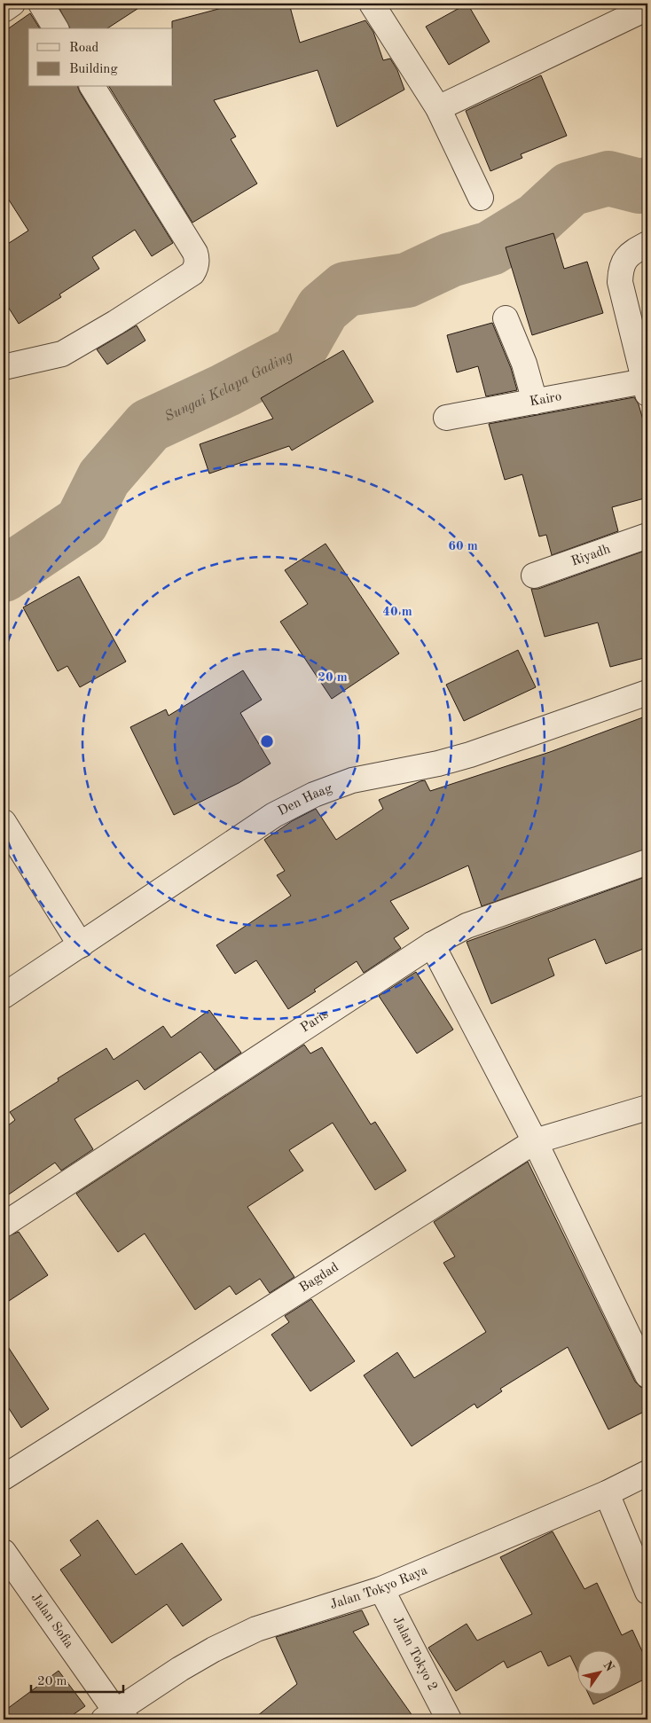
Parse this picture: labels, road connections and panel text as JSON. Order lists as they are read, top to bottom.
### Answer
{
  "streets": {
    "street": [
      "Kairo",
      "Riyadh",
      "Den Haag",
      "Paris",
      "Bagdad",
      "Jalan Tokyo Raya",
      "Jalan Sofia",
      "Jalan Tokyo 2"
    ]
  },
  "crossings": [
    ["Jalan Tokyo Raya", "Jalan Sofia"],
    ["Jalan Tokyo Raya", "Jalan Tokyo 2"]
  ],
  "water": ["Sungai Kelapa Gading"],
  "legend": ["Road", "Building"],
  "scale_bar": "20 m",
  "north": "top right",
  "rings": ["60 m", "40 m", "20 m"]
}
